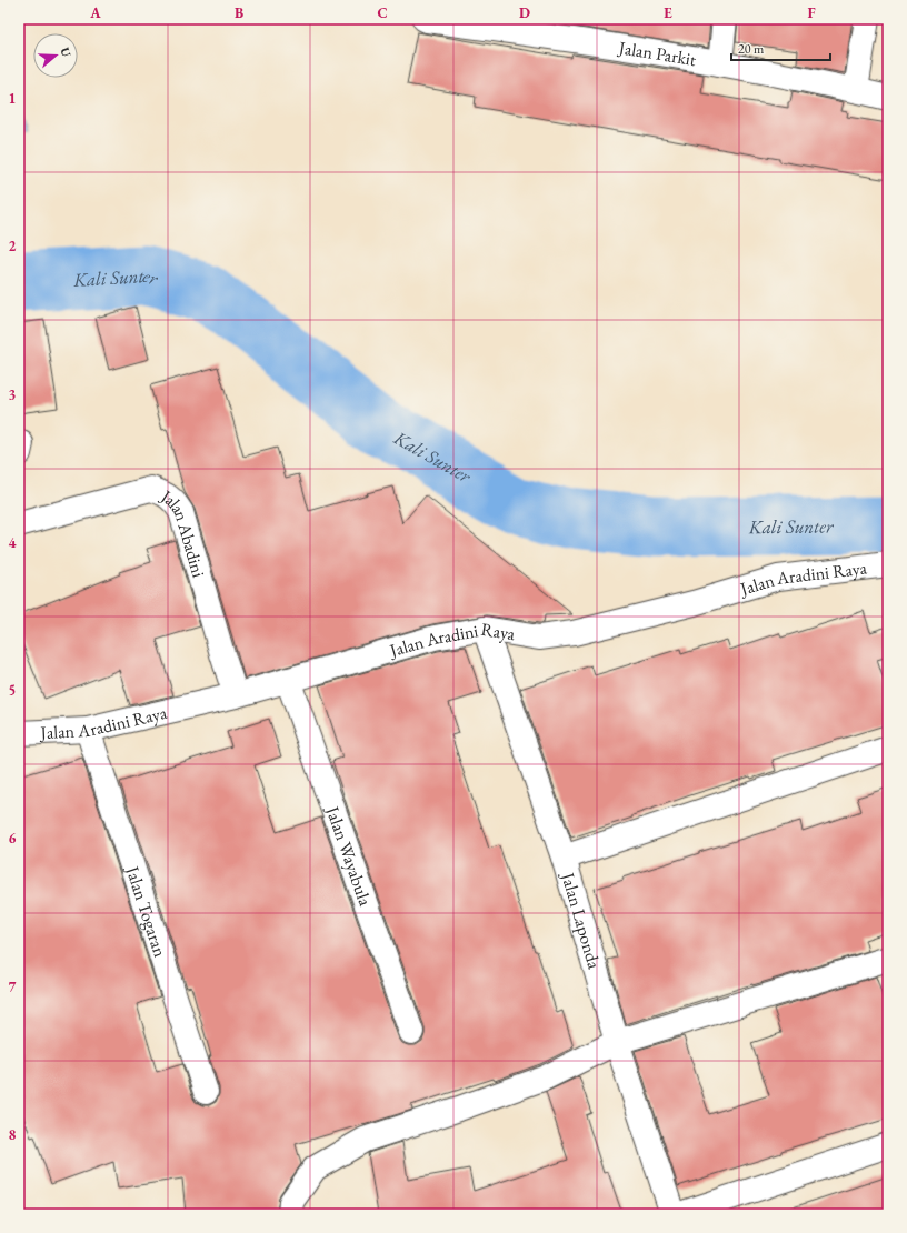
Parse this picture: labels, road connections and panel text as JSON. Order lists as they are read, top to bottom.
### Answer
{
  "streets": {
    "street": [
      "Jalan Parkit",
      "Jalan Abadini",
      "Jalan Aradini Raya",
      "Jalan Wayabula",
      "Jalan Togaran",
      "Jalan Laponda"
    ]
  },
  "crossings": [
    ["Jalan Abadini", "Jalan Aradini Raya"],
    ["Jalan Aradini Raya", "Jalan Wayabula"],
    ["Jalan Aradini Raya", "Jalan Togaran"],
    ["Jalan Aradini Raya", "Jalan Laponda"]
  ],
  "water": ["Kali Sunter"],
  "scale_bar": "20 m",
  "north": "right",
  "grid": {
    "columns": [
      "A",
      "B",
      "C",
      "D",
      "E",
      "F"
    ],
    "rows": [
      "1",
      "2",
      "3",
      "4",
      "5",
      "6",
      "7",
      "8"
    ]
  }
}
